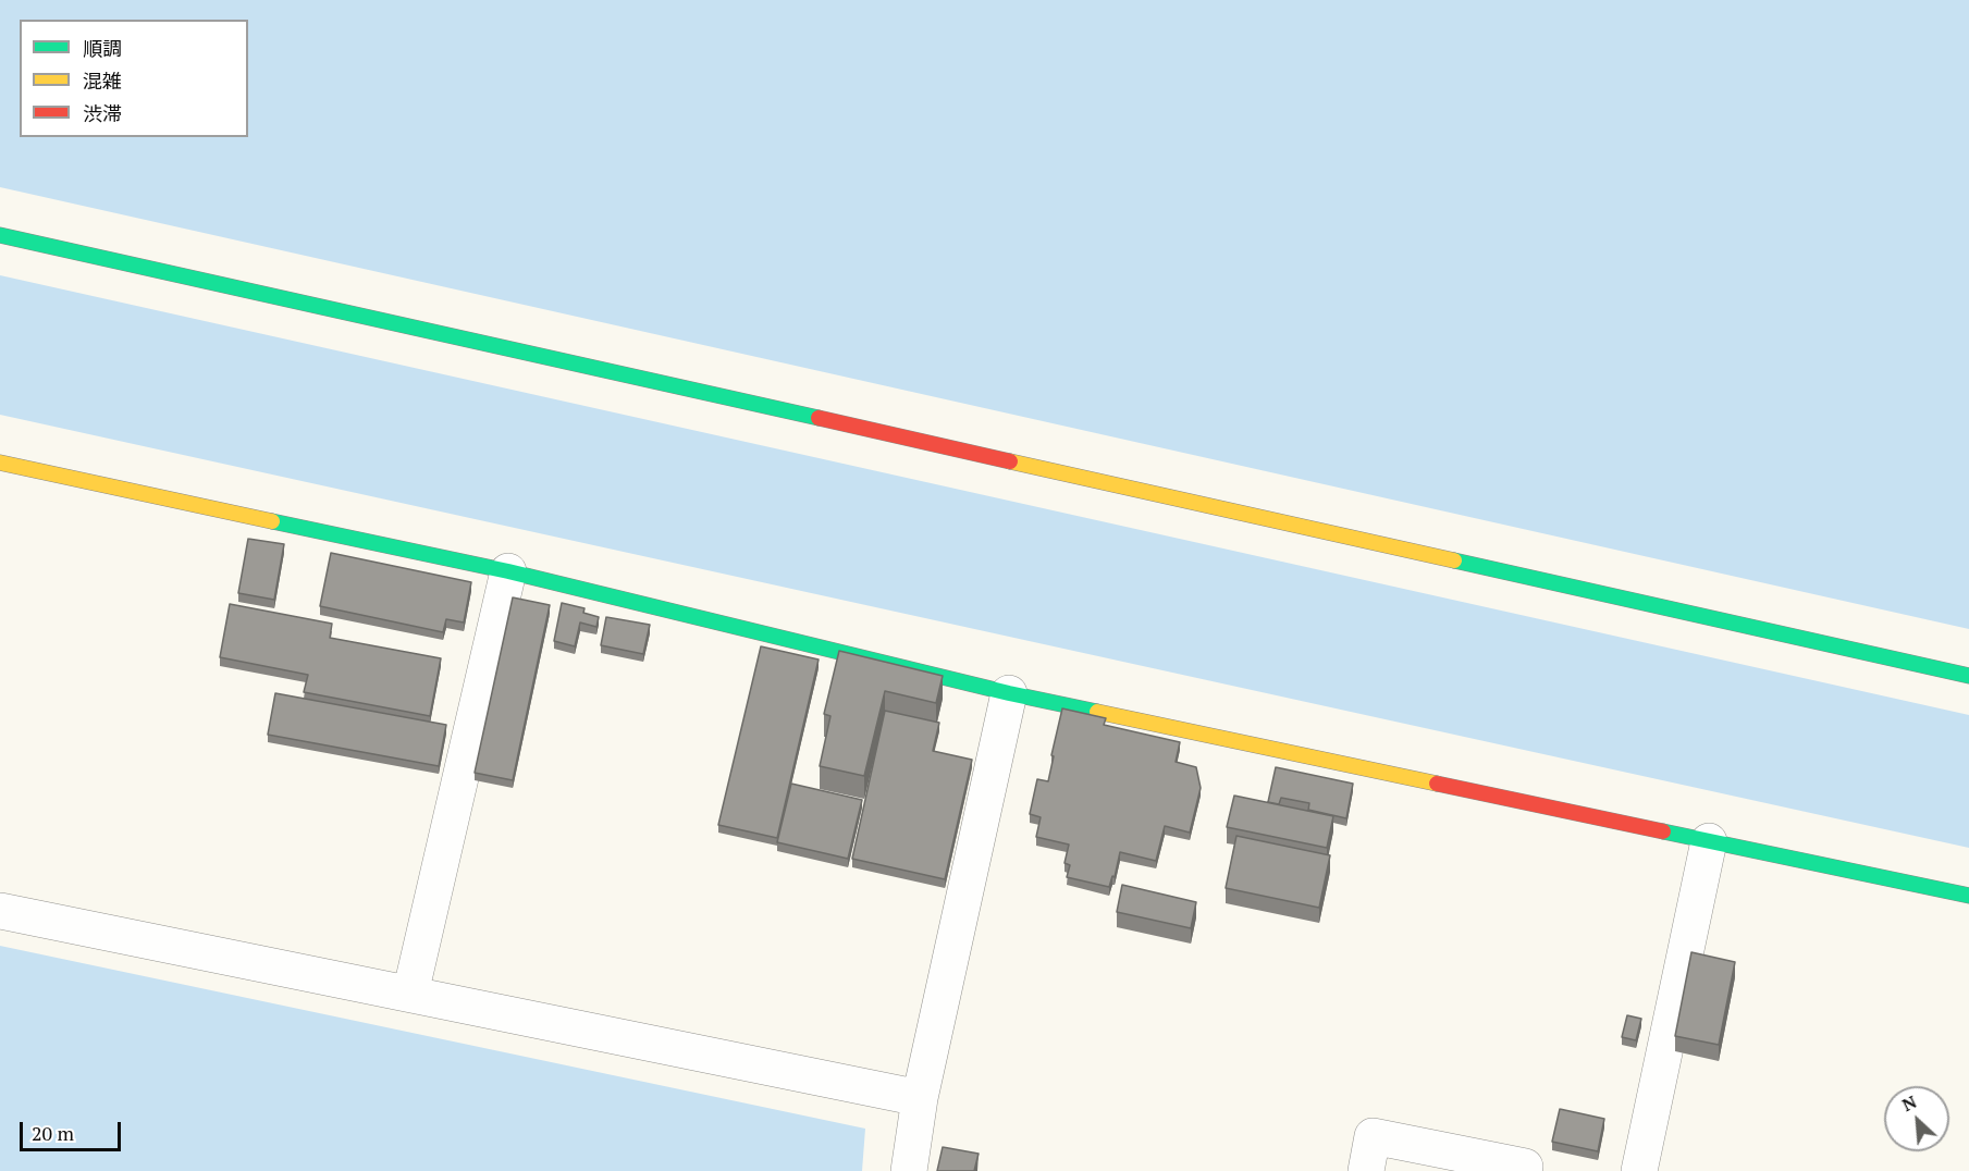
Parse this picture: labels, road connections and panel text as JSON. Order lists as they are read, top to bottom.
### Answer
{
  "legend": ["順調", "混雑", "渋滞"],
  "scale_bar": "20 m",
  "north": "top left"
}
